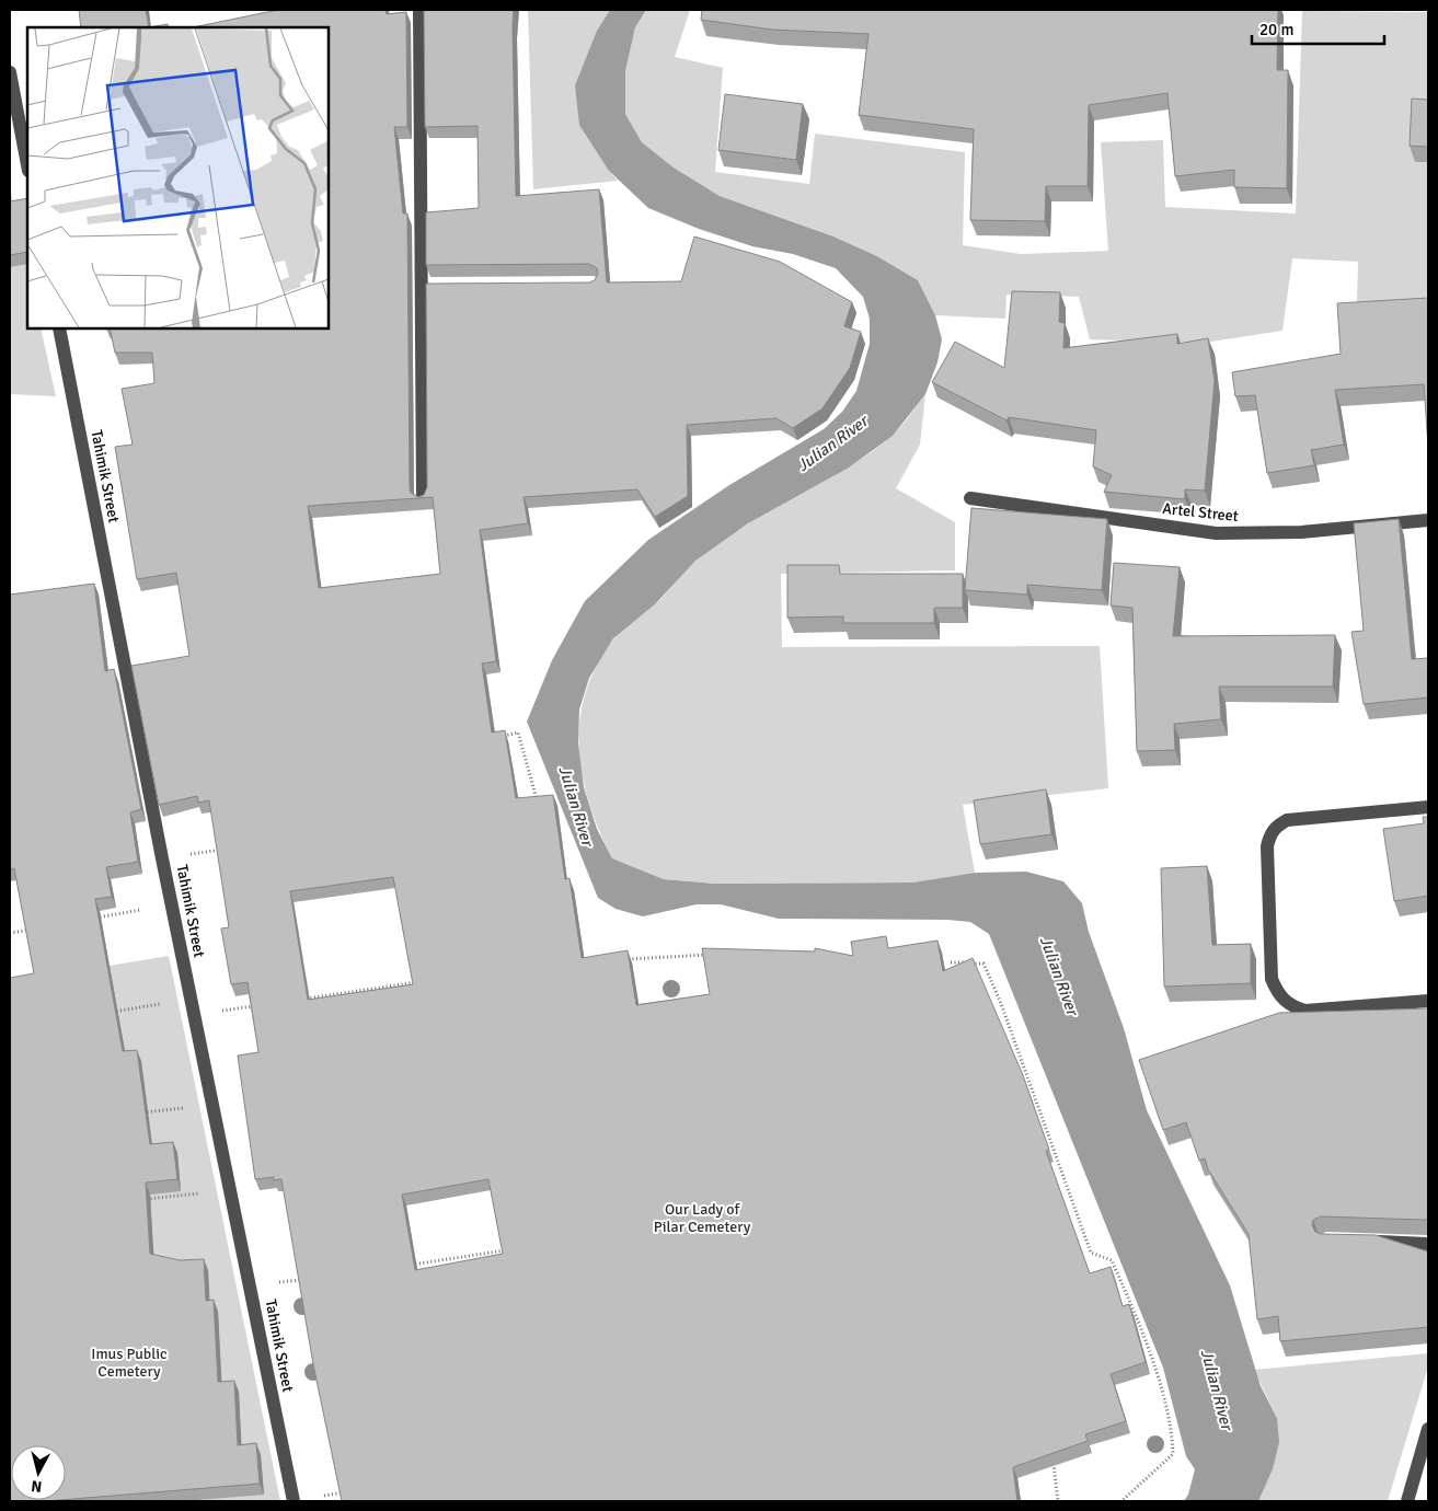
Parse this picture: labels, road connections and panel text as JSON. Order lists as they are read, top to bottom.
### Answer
{
  "streets": {
    "street": ["Tahimik Street", "Artel Street"]
  },
  "water": ["Julian River"],
  "parks": ["Our Lady of Pilar Cemetery", "Imus Public Cemetery"],
  "scale_bar": "20 m",
  "north": "bottom"
}
